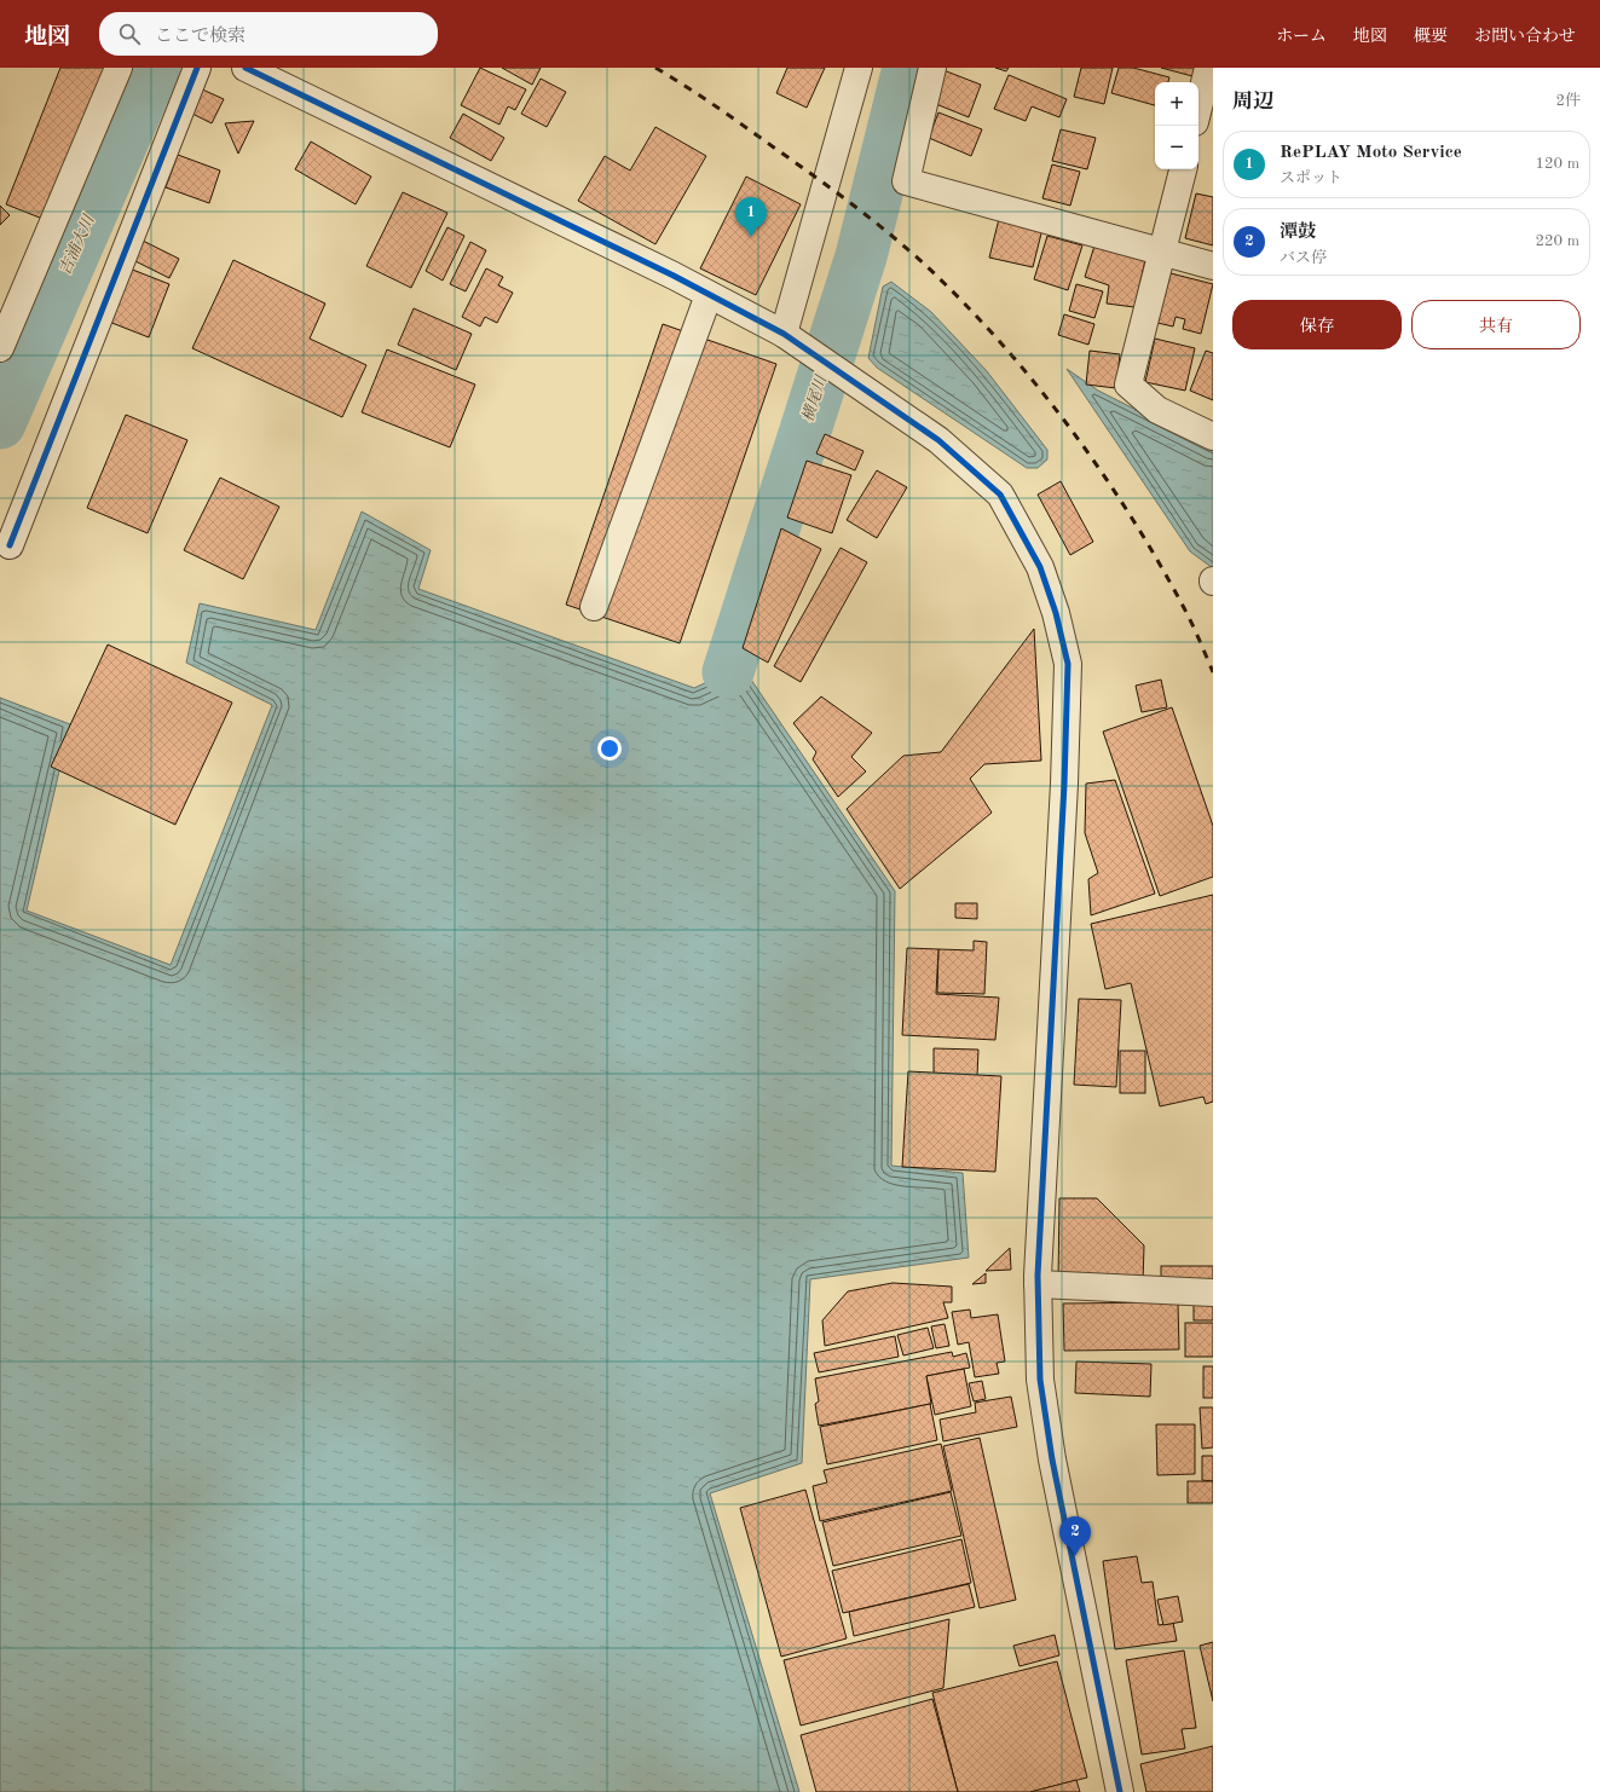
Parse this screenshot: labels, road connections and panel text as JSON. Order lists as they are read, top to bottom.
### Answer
{
  "water": ["吉浦大川", "横尾川"],
  "page": {
    "header": "地図",
    "search": "ここで検索",
    "nav": [
      "ホーム",
      "地図",
      "概要",
      "お問い合わせ"
    ],
    "heading": ["周辺", "2件"],
    "map_buttons": ["+", "−"],
    "list": [
      {
        "mark": "1",
        "name": "RePLAY Moto Service",
        "note": "スポット",
        "value": "120 m"
      },
      {
        "mark": "2",
        "name": "潭鼓",
        "note": "バス停",
        "value": "220 m"
      }
    ],
    "pins": ["1", "2"],
    "buttons": ["保存", "共有"]
  }
}
